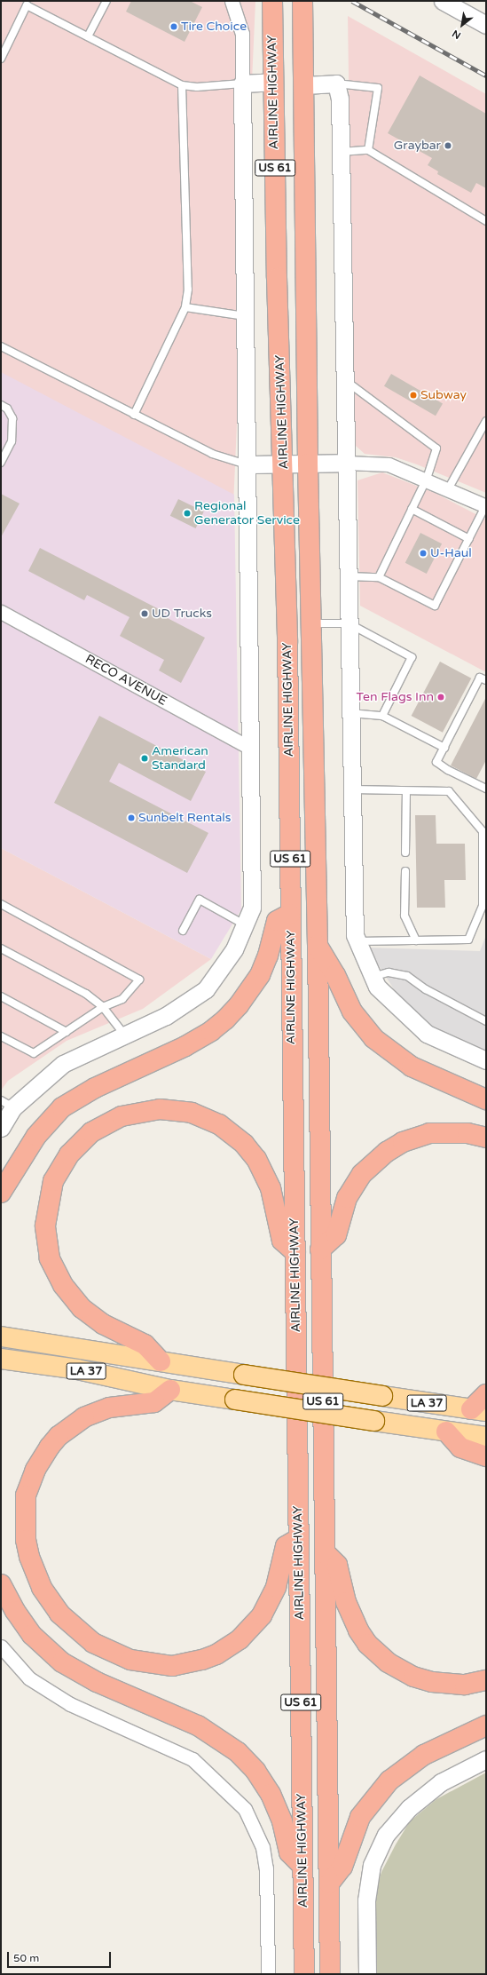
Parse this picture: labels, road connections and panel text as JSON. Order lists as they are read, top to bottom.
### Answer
{
  "streets": {
    "highway": ["AIRLINE HIGHWAY", "US 61"],
    "main road": ["LA 37"],
    "street": ["RECO AVENUE"]
  },
  "places": [
    "Tire Choice",
    "Graybar",
    "Subway",
    "Regional Generator Service",
    "U-Haul",
    "UD Trucks",
    "Ten Flags Inn",
    "American Standard",
    "Sunbelt Rentals"
  ],
  "scale_bar": "50 m",
  "north": "bottom left"
}
